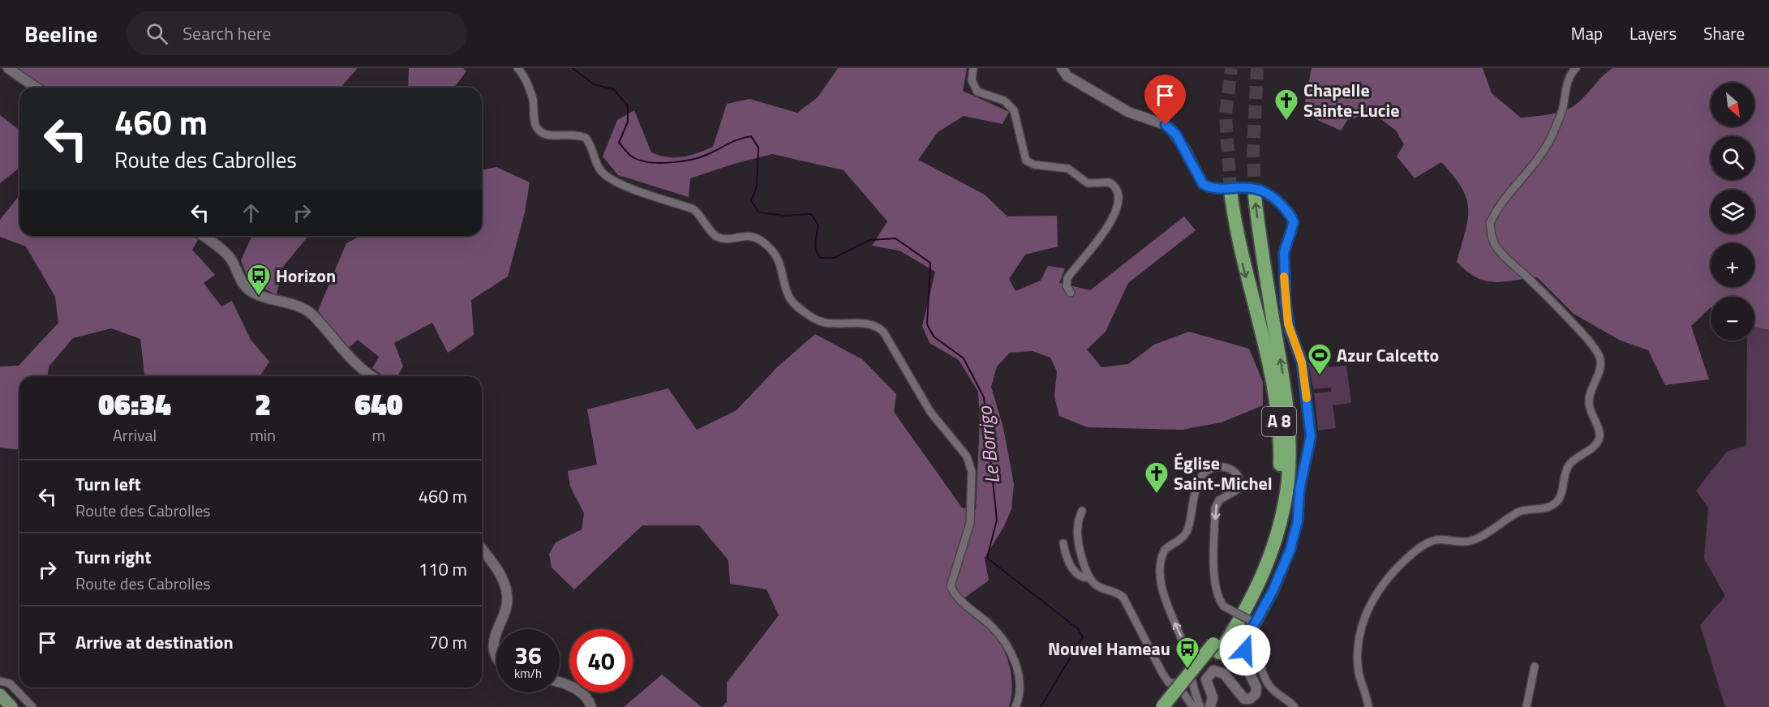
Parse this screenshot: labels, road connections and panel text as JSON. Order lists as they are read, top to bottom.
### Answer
{
  "streets": {
    "highway": ["A 8"]
  },
  "water": ["Le Borrigo"],
  "places": {
    "church": ["Chapelle Sainte-Lucie", "Église Saint-Michel"],
    "bus stop": ["Horizon", "Nouvel Hameau"],
    "sports": ["Azur Calcetto"]
  },
  "north": "bottom right",
  "page": {
    "header": "Beeline",
    "search": "Search here",
    "nav": ["Map", "Layers", "Share"],
    "map_buttons": ["+", "−"],
    "turn": ["460 m", "Route des Cabrolles"],
    "eta": [
      "06:34",
      "Arrival",
      "2",
      "min",
      "640",
      "m"
    ],
    "list": [
      {
        "name": "Turn left",
        "note": "Route des Cabrolles",
        "value": "460 m"
      },
      {
        "name": "Turn right",
        "note": "Route des Cabrolles",
        "value": "110 m"
      },
      {
        "name": "Arrive at destination",
        "value": "70 m"
      }
    ],
    "speed": "36 km/h",
    "limit": "40"
  }
}
